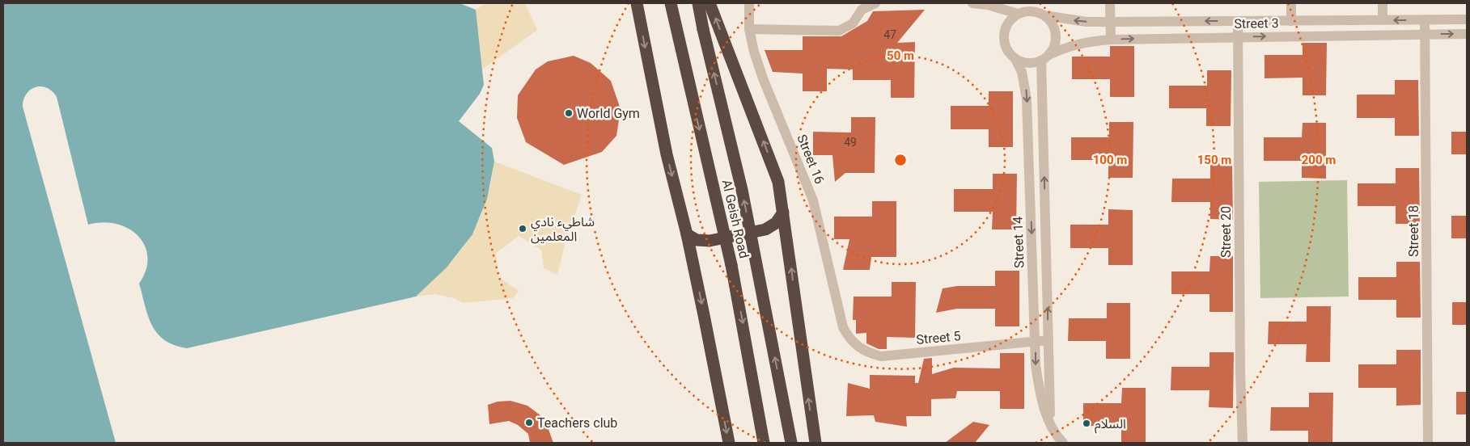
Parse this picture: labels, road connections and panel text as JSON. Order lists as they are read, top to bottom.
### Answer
{
  "streets": {
    "highway": ["Al Geish Road"],
    "street": [
      "Street 3",
      "Street 16",
      "Street 18",
      "Street 20",
      "Street 14",
      "Street 5"
    ]
  },
  "crossings": [
    ["Street 3", "Street 18"],
    ["Street 3", "Street 20"],
    ["Street 3", "Street 14"],
    ["Street 16", "Street 5"],
    ["Street 14", "Street 5"]
  ],
  "places": [
    "World Gym",
    "شاطيء نادي المعلمين",
    "Teachers club",
    "السلام"
  ],
  "house_numbers": ["47", "49"],
  "rings": [
    "50 m",
    "100 m",
    "150 m",
    "200 m"
  ]
}
